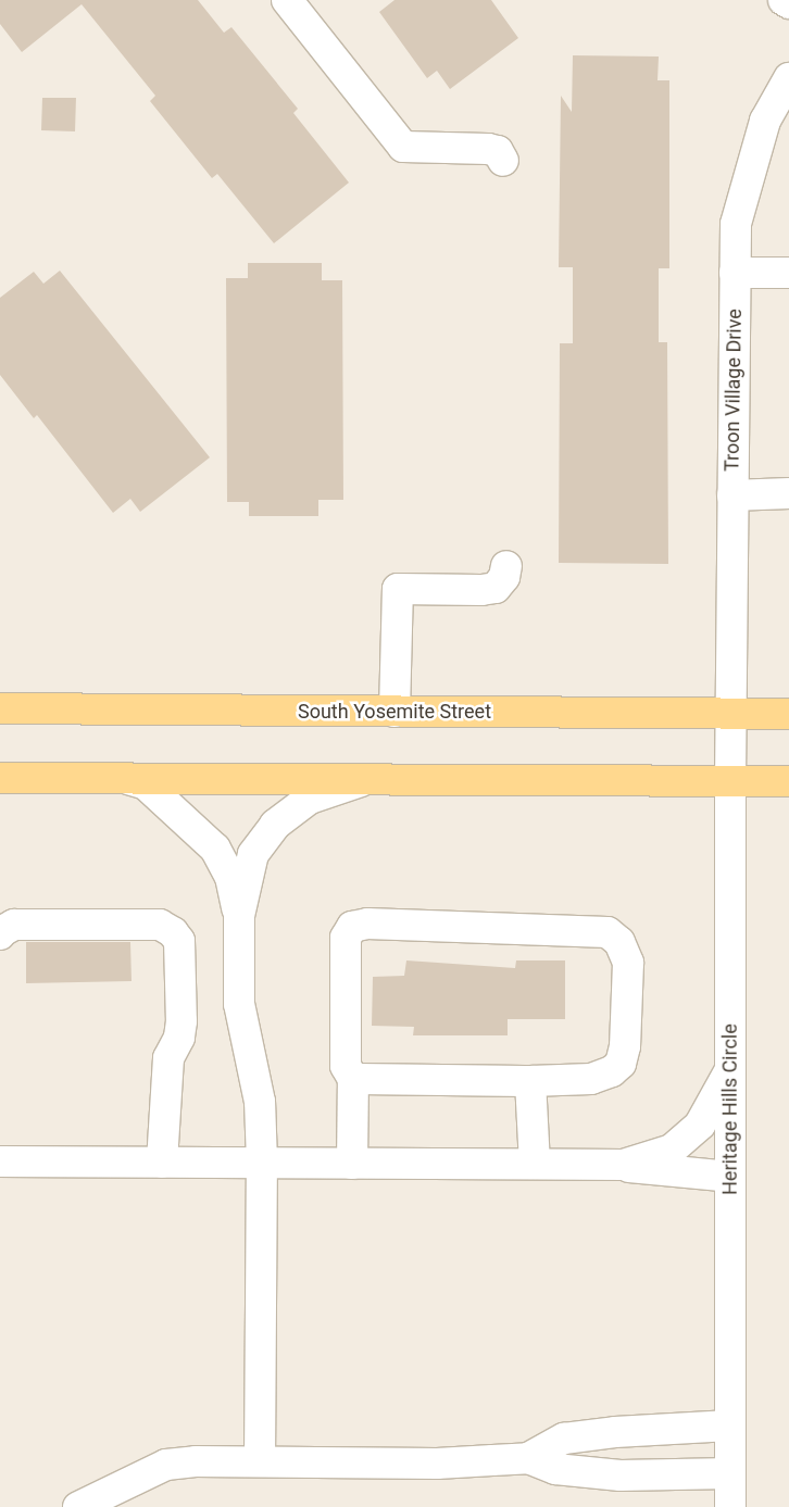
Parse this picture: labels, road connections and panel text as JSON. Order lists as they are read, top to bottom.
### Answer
{
  "streets": {
    "main road": ["South Yosemite Street"],
    "street": ["Troon Village Drive", "Heritage Hills Circle"]
  },
  "crossings": [
    ["Troon Village Drive", "South Yosemite Street"],
    ["Troon Village Drive", "Heritage Hills Circle"],
    ["South Yosemite Street", "Heritage Hills Circle"]
  ]
}
